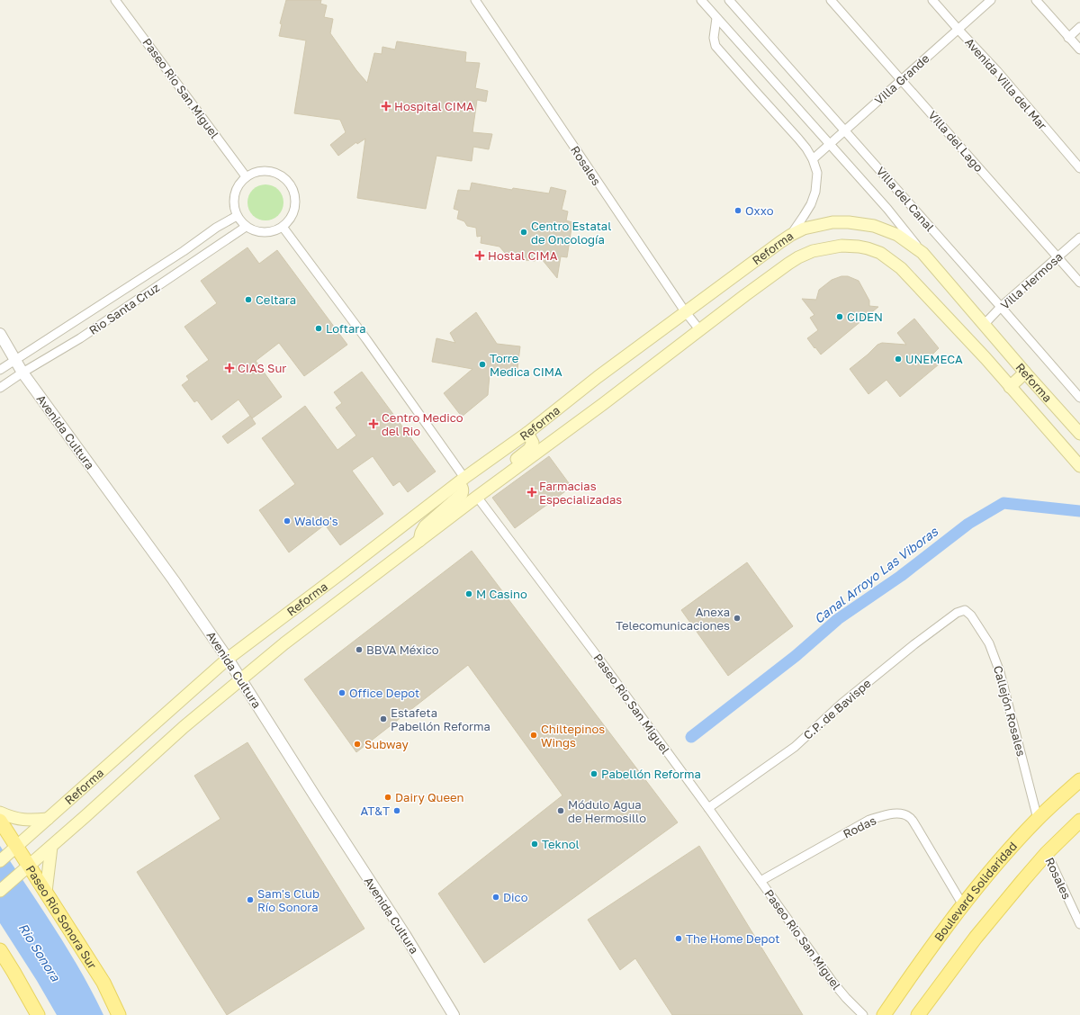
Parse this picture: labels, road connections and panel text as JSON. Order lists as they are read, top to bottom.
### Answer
{
  "streets": {
    "main road": ["Reforma", "Boulevard Solidaridad", "Paseo Rio Sonora Sur"],
    "street": [
      "Villa Grande",
      "Avenida Villa del Mar",
      "Paseo Rio San Miguel",
      "Villa del Lago",
      "Rosales",
      "Villa del Canal",
      "Villa Hermosa",
      "Rio Santa Cruz",
      "Avenida Cultura",
      "C.P. de Bavispe",
      "Callejón Rosales",
      "Rodas"
    ]
  },
  "crossings": [
    ["Villa Grande", "Avenida Villa del Mar"],
    ["Villa Grande", "Villa del Lago"],
    ["Villa Grande", "Villa del Canal"],
    ["Paseo Rio San Miguel", "Reforma"],
    ["Paseo Rio San Miguel", "Rio Santa Cruz"],
    ["Paseo Rio San Miguel", "C.P. de Bavispe"],
    ["Paseo Rio San Miguel", "Rodas"],
    ["Villa del Lago", "Villa Hermosa"],
    ["Rosales", "Reforma"],
    ["Villa del Canal", "Reforma"],
    ["Villa del Canal", "Villa Hermosa"],
    ["Reforma", "Villa Hermosa"],
    ["Reforma", "Avenida Cultura"],
    ["Reforma", "Paseo Rio Sonora Sur"],
    ["Rio Santa Cruz", "Avenida Cultura"],
    ["C.P. de Bavispe", "Callejón Rosales"],
    ["Callejón Rosales", "Boulevard Solidaridad"],
    ["Rodas", "Boulevard Solidaridad"]
  ],
  "water": ["Canal Arroyo Las Viboras", "Rio Sonora"],
  "places": {
    "health": [
      "Hospital CIMA",
      "Hostal CIMA",
      "CIAS Sur",
      "Centro Medico del Rio",
      "Farmacias Especializadas"
    ],
    "other": [
      "Oxxo",
      "Centro Estatal de Oncología",
      "Celtara",
      "CIDEN",
      "Loftara",
      "UNEMECA",
      "Torre Medica CIMA",
      "Waldo's",
      "M Casino",
      "Anexa Telecomunicaciones",
      "BBVA México",
      "Office Depot",
      "Estafeta Pabellón Reforma",
      "Chiltepinos Wings",
      "Subway",
      "Pabellón Reforma",
      "Dairy Queen",
      "AT&T",
      "Módulo Agua de Hermosillo",
      "Teknol",
      "Dico",
      "Sam's Club Río Sonora",
      "The Home Depot"
    ]
  }
}
